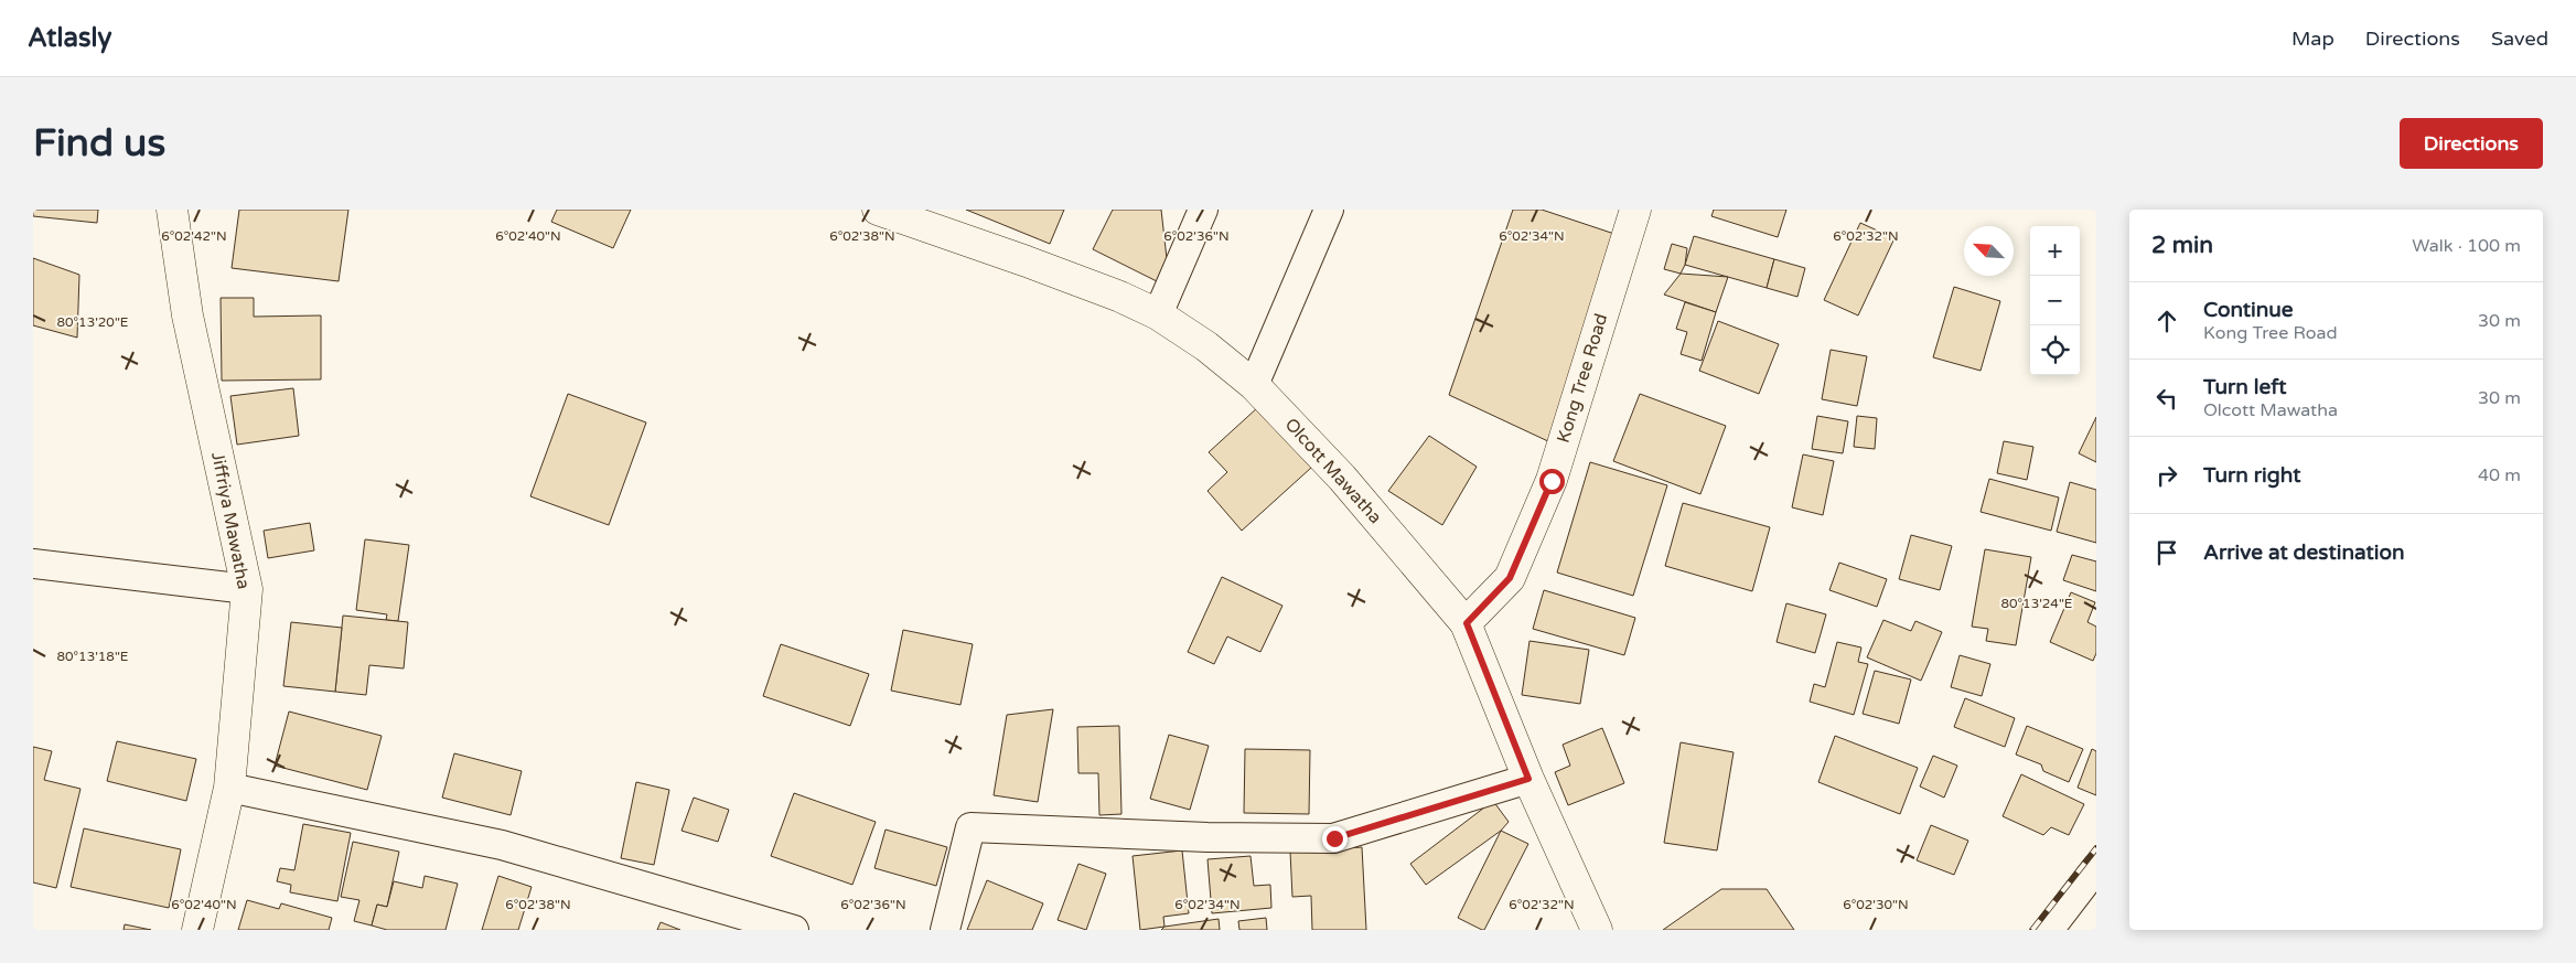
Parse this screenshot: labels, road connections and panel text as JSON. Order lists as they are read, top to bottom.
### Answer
{
  "streets": {
    "main road": ["Kong Tree Road", "Olcott Mawatha", "Jiffriya Mawatha"]
  },
  "crossings": [
    ["Kong Tree Road", "Olcott Mawatha"]
  ],
  "north": "top left",
  "page": {
    "header": "Atlasly",
    "nav": ["Map", "Directions", "Saved"],
    "buttons": "Directions",
    "title": "Find us",
    "heading": ["2 min", "Walk · 100 m"],
    "map_buttons": ["+", "−"],
    "list": [
      ["Continue", "Kong Tree Road", "30 m"],
      ["Turn left", "Olcott Mawatha", "30 m"],
      ["Turn right", "40 m"],
      "Arrive at destination"
    ]
  },
  "coordinates": [
    "6°02'42\"N",
    "6°02'40\"N",
    "6°02'38\"N",
    "6°02'36\"N",
    "6°02'34\"N",
    "6°02'32\"N",
    "80°13'20\"E",
    "80°13'24\"E",
    "80°13'18\"E",
    "6°02'30\"N"
  ]
}
